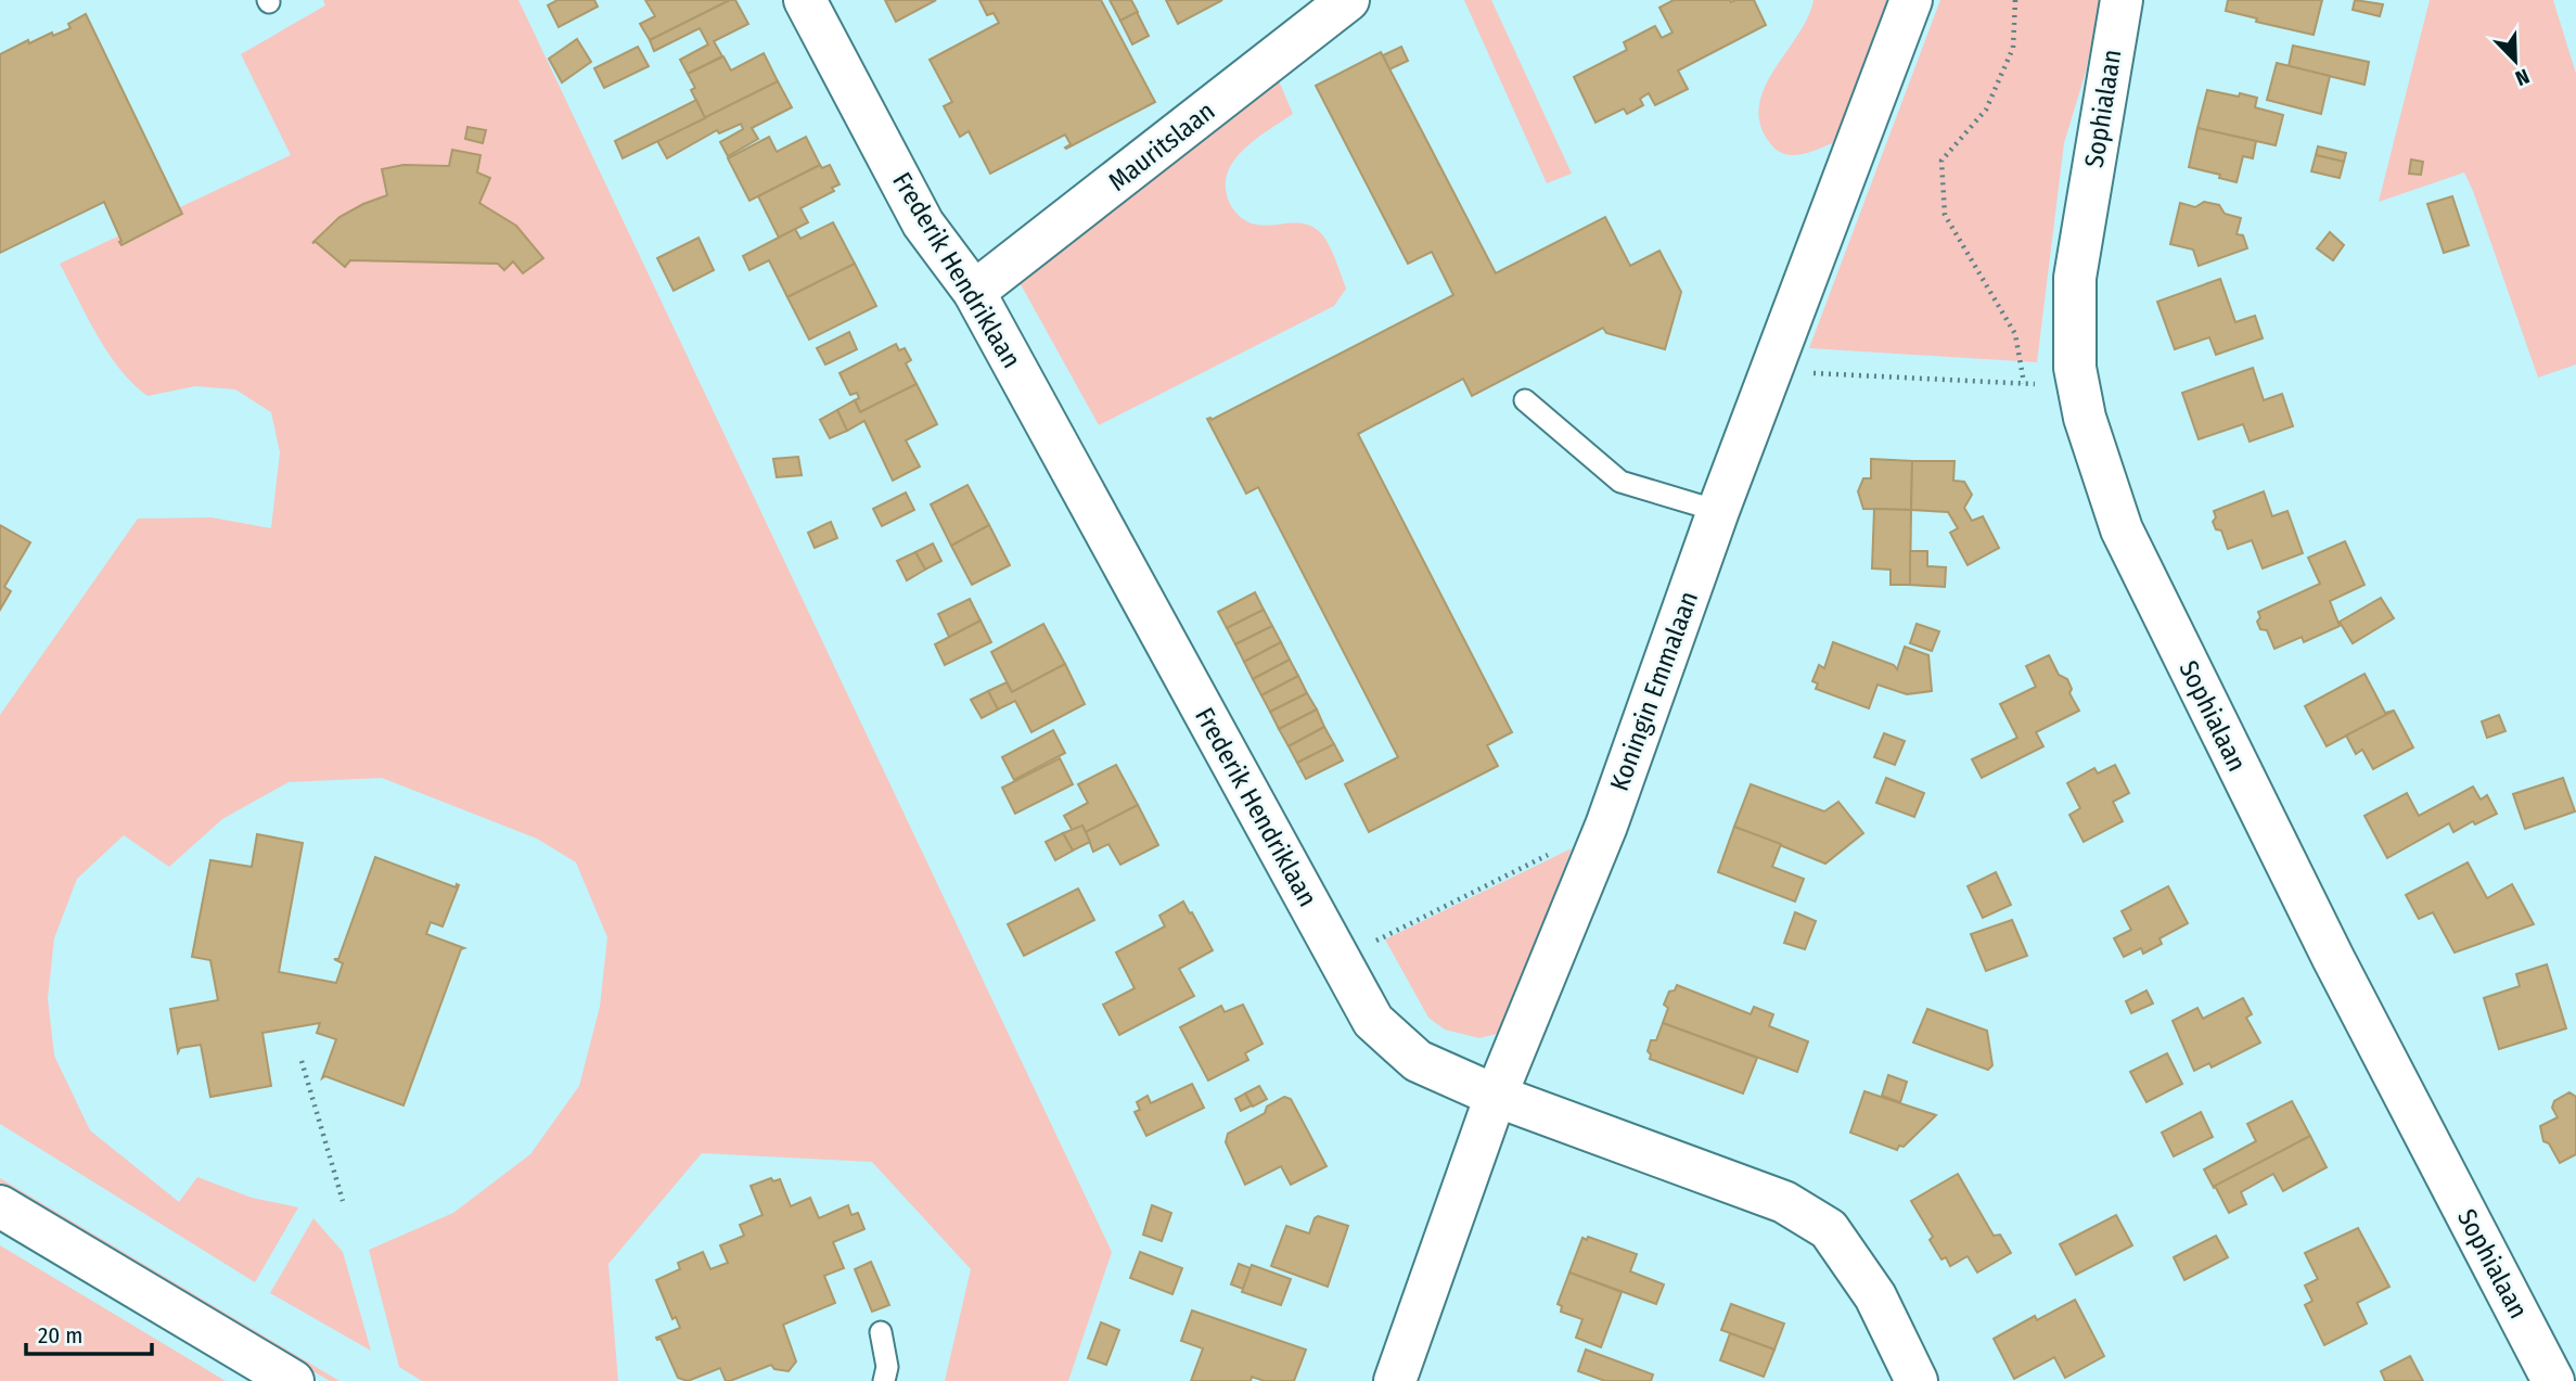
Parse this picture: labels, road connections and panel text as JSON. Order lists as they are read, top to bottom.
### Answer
{
  "streets": {
    "street": [
      "Sophialaan",
      "Mauritslaan",
      "Frederik Hendriklaan",
      "Koningin Emmalaan"
    ]
  },
  "crossings": [
    ["Mauritslaan", "Frederik Hendriklaan"],
    ["Frederik Hendriklaan", "Koningin Emmalaan"]
  ],
  "scale_bar": "20 m",
  "north": "bottom right"
}
